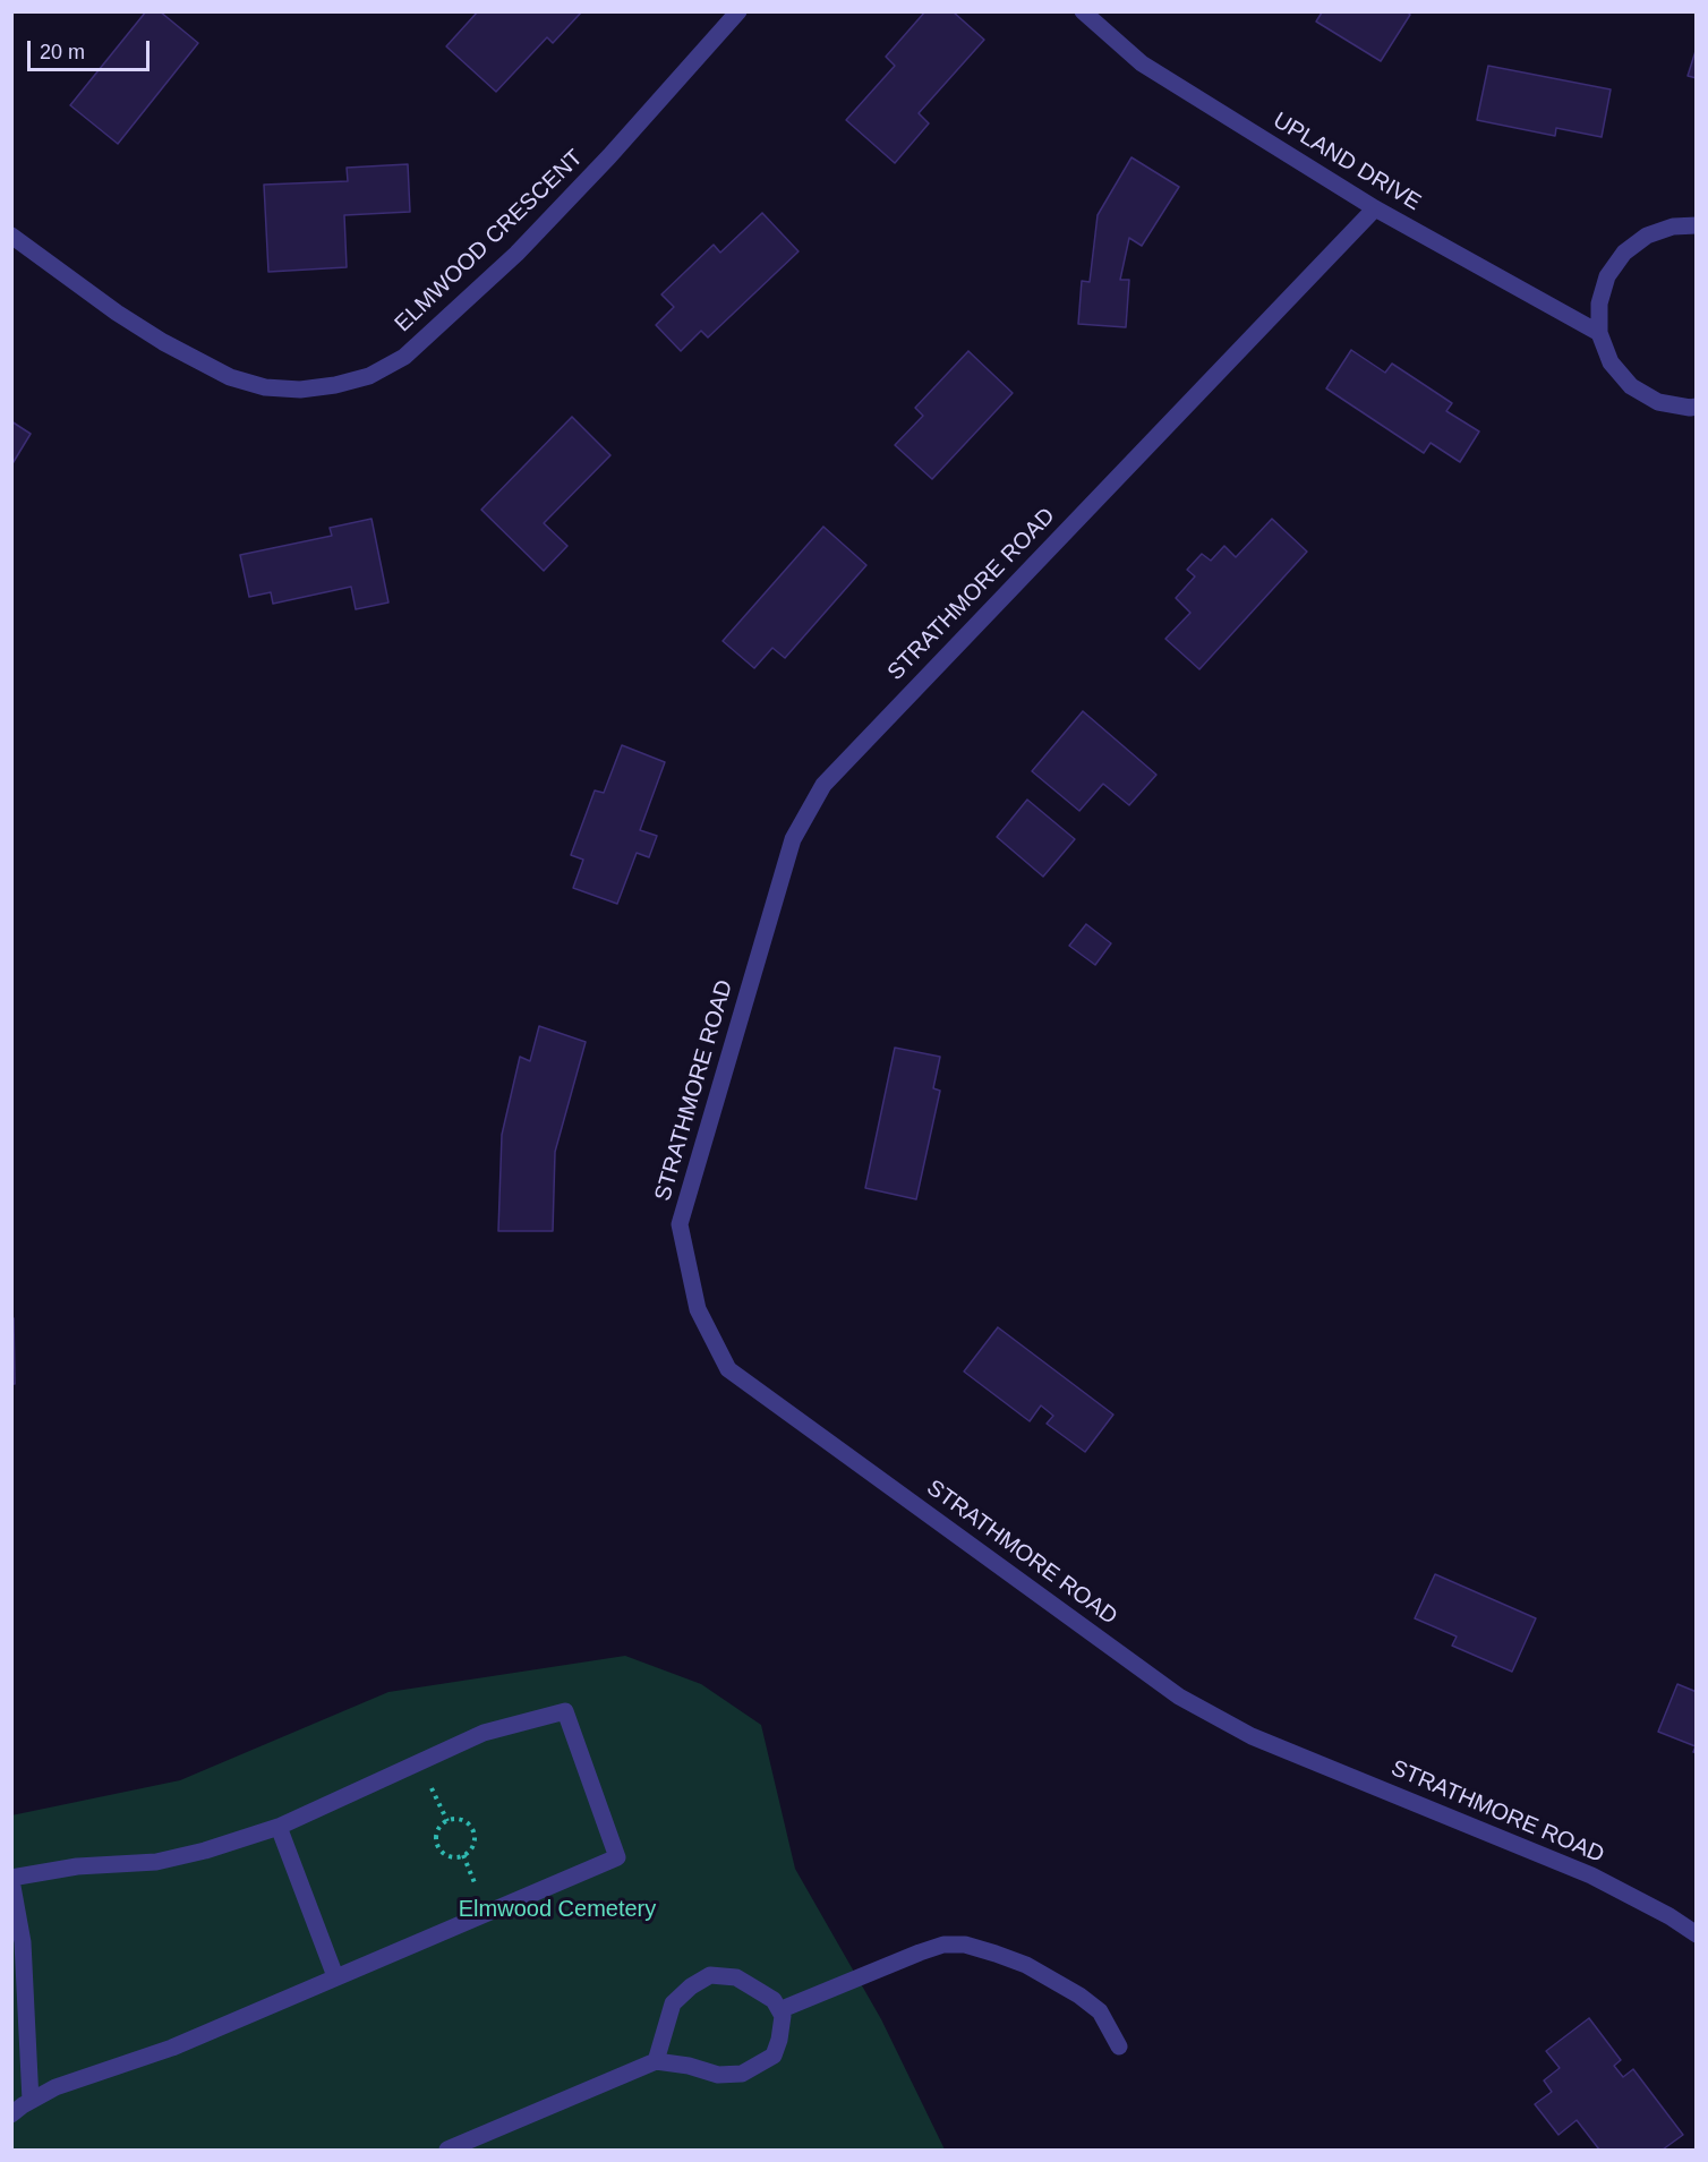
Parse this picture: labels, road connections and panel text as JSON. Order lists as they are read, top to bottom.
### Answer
{
  "streets": {
    "street": ["UPLAND DRIVE", "ELMWOOD CRESCENT", "STRATHMORE ROAD"]
  },
  "crossings": [
    ["UPLAND DRIVE", "STRATHMORE ROAD"]
  ],
  "parks": ["Elmwood Cemetery"],
  "scale_bar": "20 m"
}
